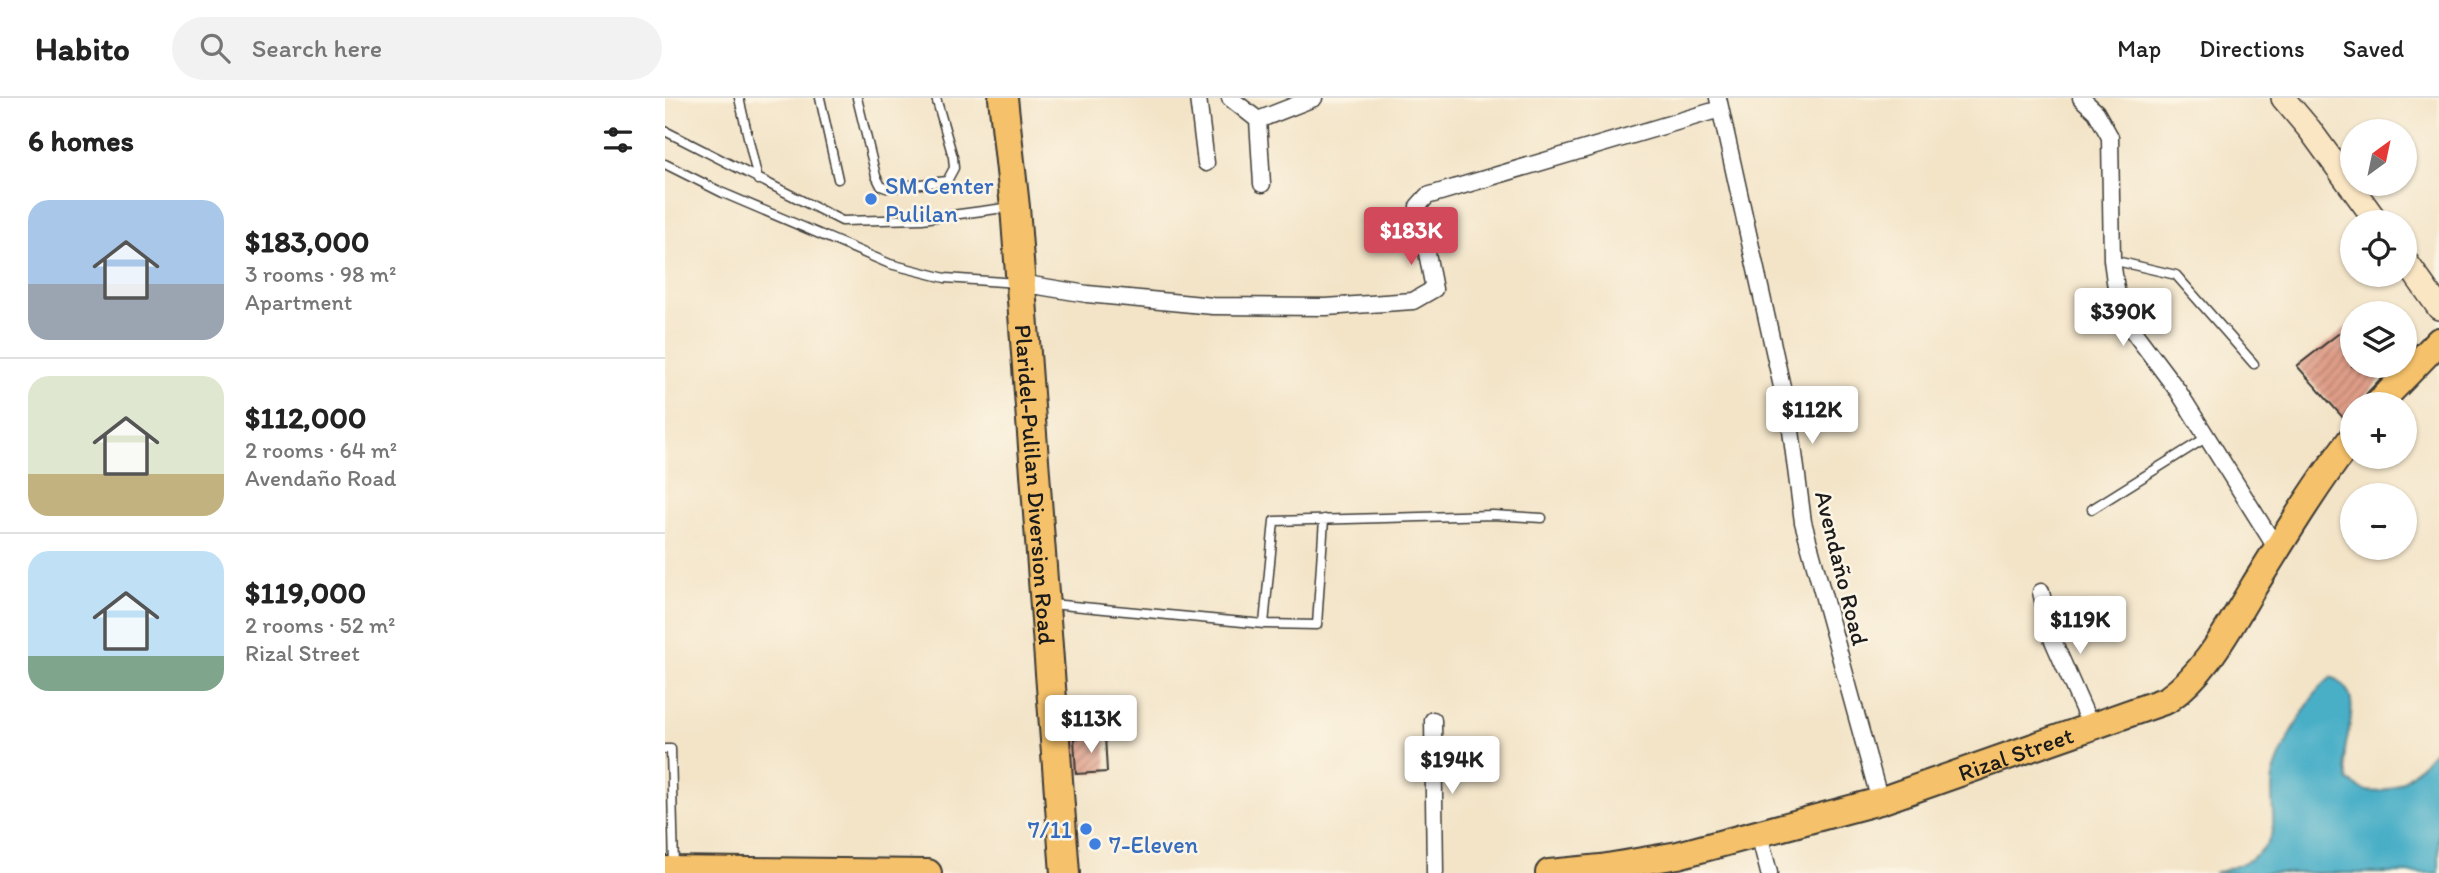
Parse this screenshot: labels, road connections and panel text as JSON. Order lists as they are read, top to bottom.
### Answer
{
  "streets": {
    "highway": ["Plaridel-Pulilan Diversion Road"],
    "main road": ["Rizal Street"],
    "street": ["Avendaño Road"]
  },
  "crossings": [
    ["Avendaño Road", "Rizal Street"]
  ],
  "places": ["SM Center Pulilan", "7/11", "7-Eleven"],
  "north": "top right",
  "page": {
    "header": "Habito",
    "search": "Search here",
    "nav": ["Map", "Directions", "Saved"],
    "heading": "6 homes",
    "map_buttons": ["+", "−"],
    "list": [
      {
        "name": "$183,000",
        "note": "3 rooms · 98 m² · Apartment"
      },
      {
        "name": "$112,000",
        "note": "2 rooms · 64 m² · Avendaño Road"
      },
      {
        "name": "$119,000",
        "note": "2 rooms · 52 m² · Rizal Street"
      }
    ],
    "price": [
      "$183K",
      "$390K",
      "$112K",
      "$119K",
      "$113K",
      "$194K"
    ]
  }
}
